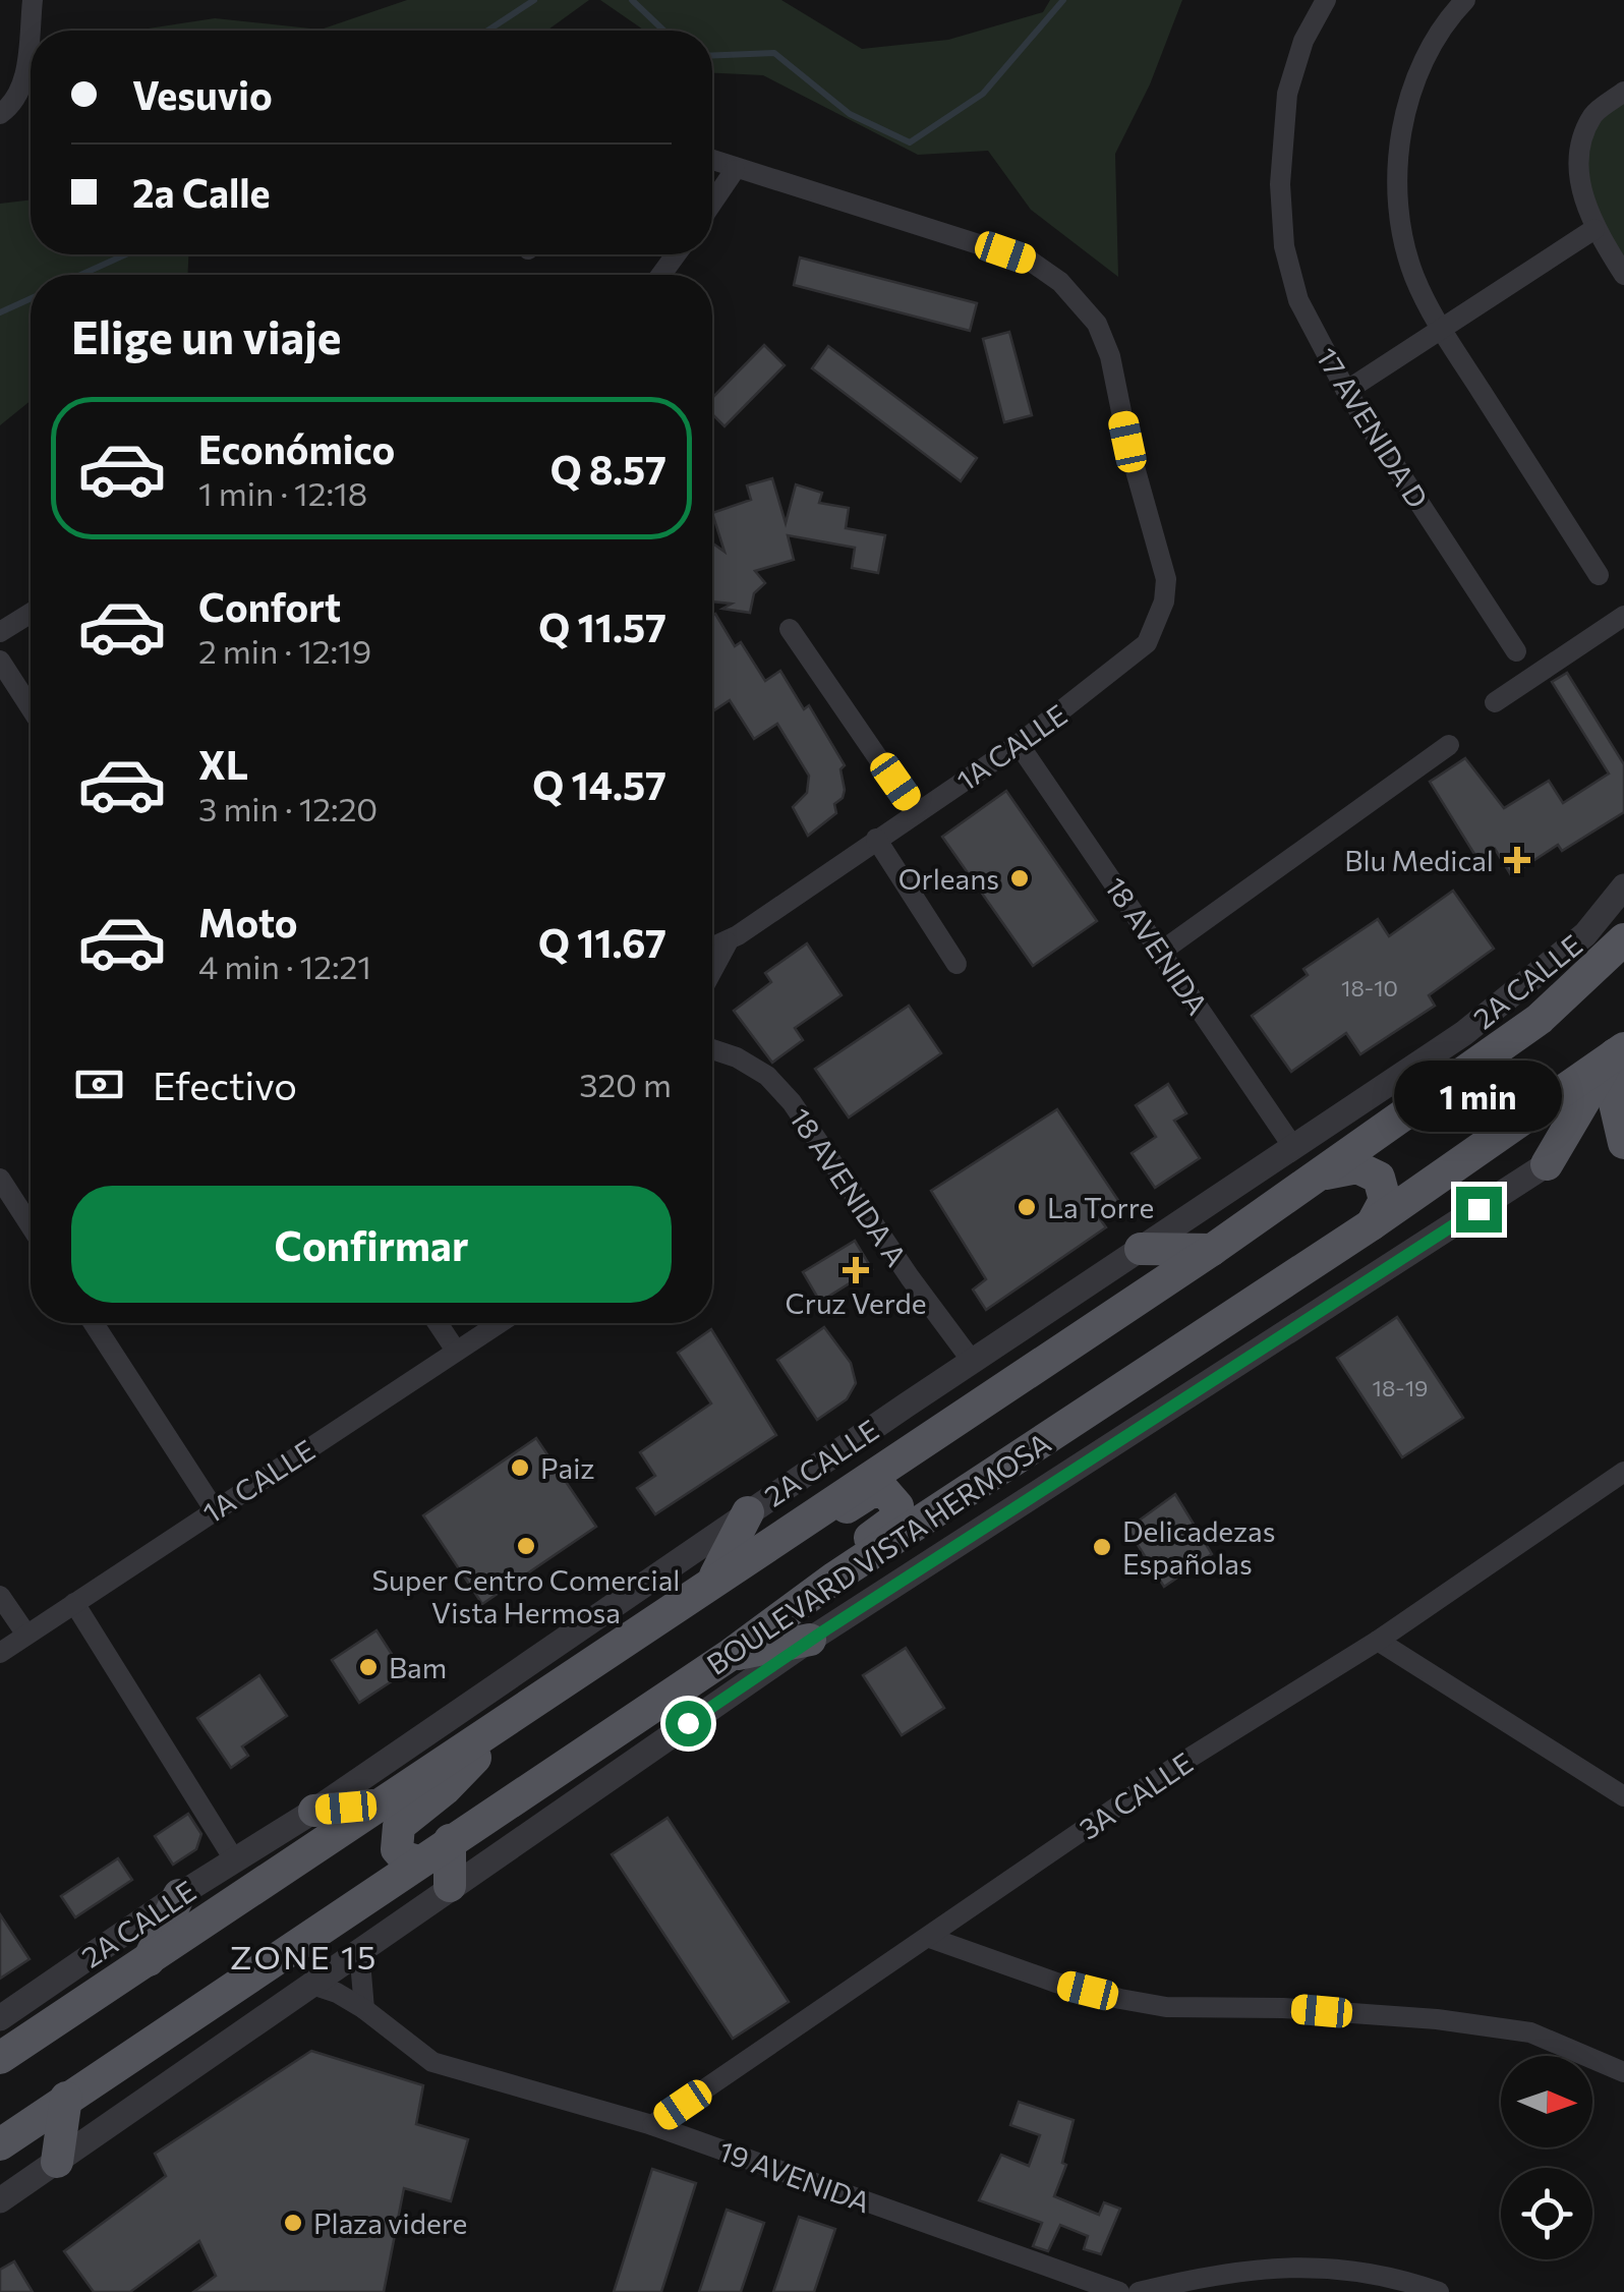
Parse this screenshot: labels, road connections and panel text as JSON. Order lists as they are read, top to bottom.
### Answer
{
  "streets": {
    "main road": ["BOULEVARD VISTA HERMOSA"],
    "street": [
      "17 AVENIDA D",
      "1A CALLE",
      "18 AVENIDA",
      "2A CALLE",
      "18 AVENIDA A",
      "3A CALLE",
      "19 AVENIDA"
    ]
  },
  "crossings": [
    ["1A CALLE", "18 AVENIDA"],
    ["18 AVENIDA", "2A CALLE"],
    ["2A CALLE", "18 AVENIDA A"],
    ["3A CALLE", "19 AVENIDA"]
  ],
  "districts": ["ZONE 15"],
  "places": {
    "health": ["Blu Medical", "Cruz Verde"],
    "other": [
      "Orleans",
      "La Torre",
      "Paiz",
      "Super Centro Comercial Vista Hermosa",
      "Delicadezas Españolas",
      "Bam",
      "Plaza videre"
    ]
  },
  "house_numbers": ["18-10", "18-19"],
  "north": "right",
  "page": {
    "banner": ["Vesuvio", "2a Calle"],
    "heading": "Elige un viaje",
    "list": [
      {
        "name": "Económico",
        "note": "1 min · 12:18",
        "value": "Q 8.57"
      },
      {
        "name": "Confort",
        "note": "2 min · 12:19",
        "value": "Q 11.57"
      },
      {
        "name": "XL",
        "note": "3 min · 12:20",
        "value": "Q 14.57"
      },
      {
        "name": "Moto",
        "note": "4 min · 12:21",
        "value": "Q 11.67"
      }
    ],
    "pay": ["Efectivo", "320 m"],
    "bubble": "1 min",
    "buttons": "Confirmar"
  }
}
